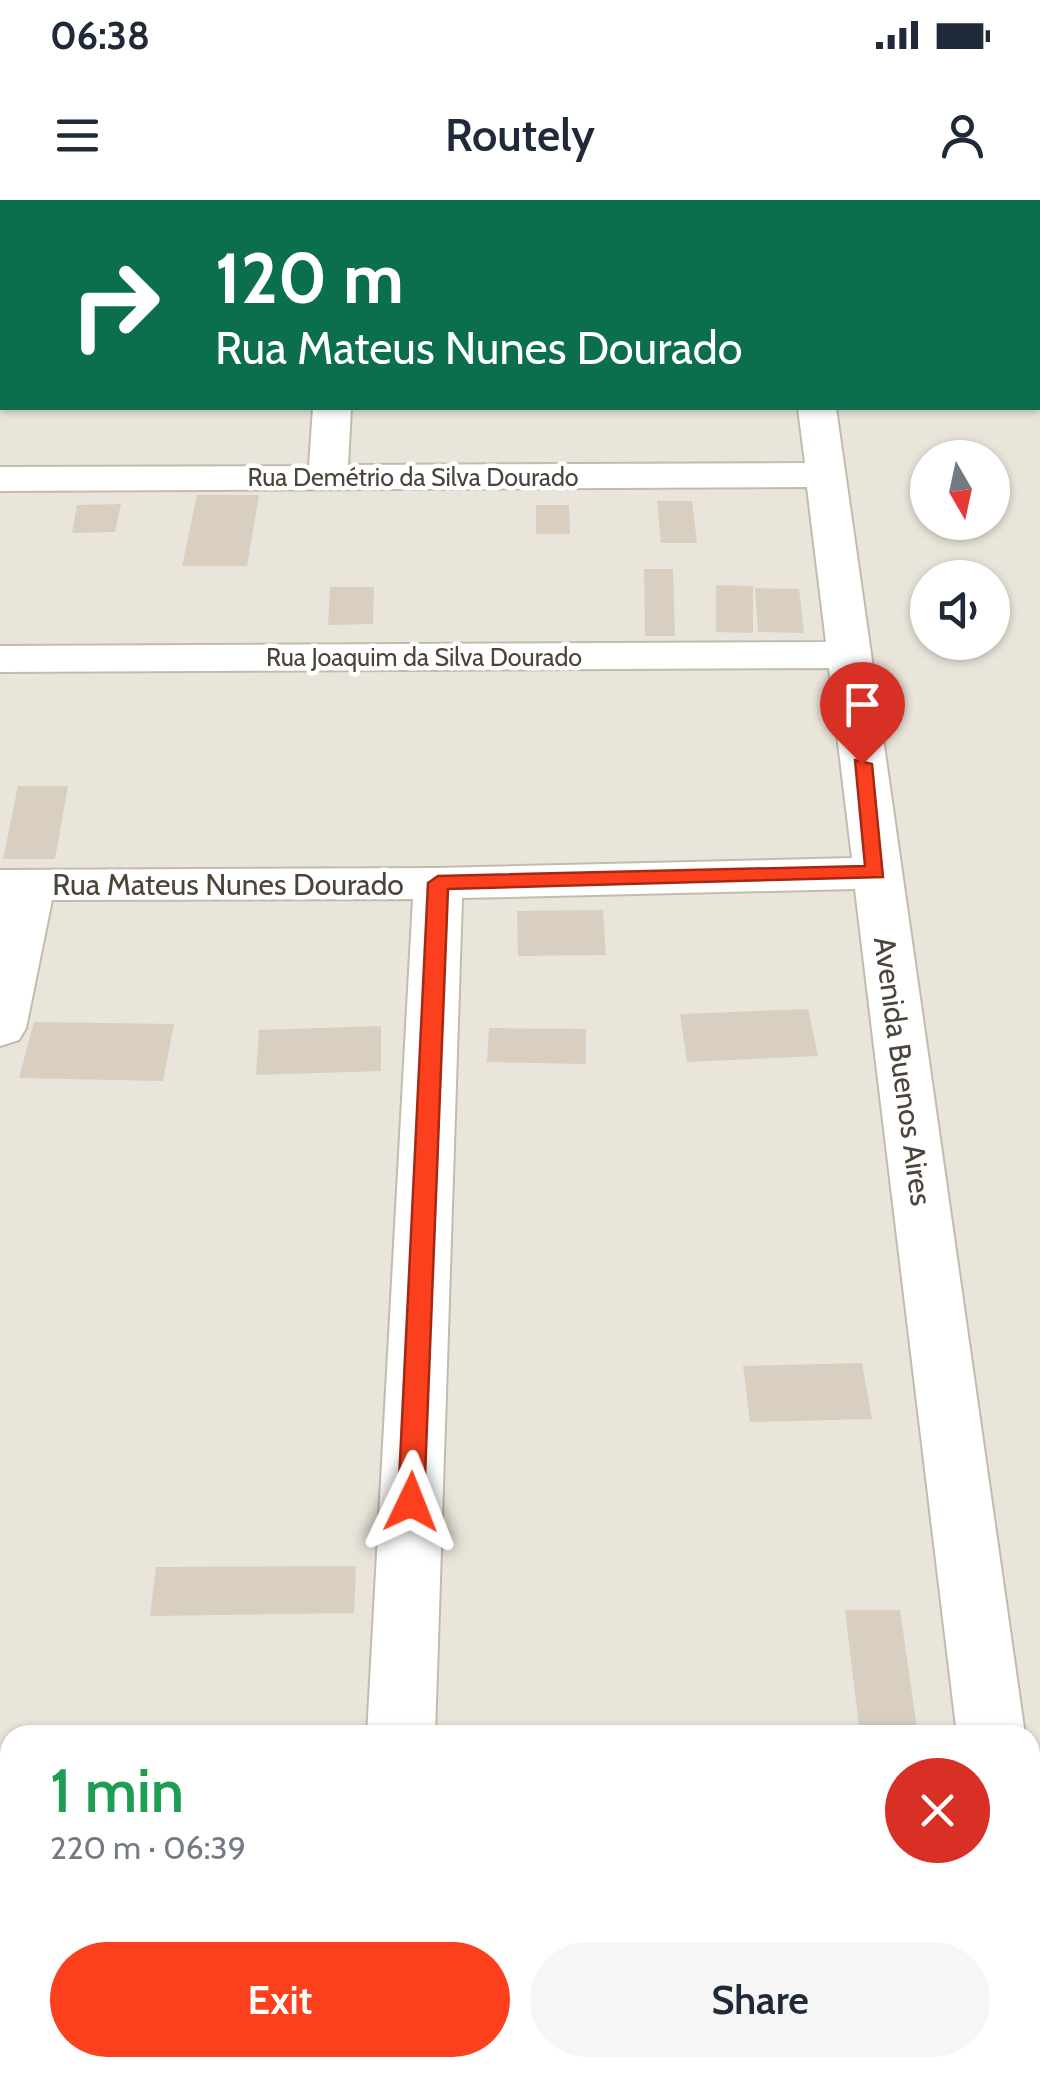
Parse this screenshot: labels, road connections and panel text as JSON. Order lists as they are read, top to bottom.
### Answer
{
  "streets": {
    "street": [
      "Rua Demétrio da Silva Dourado",
      "Rua Joaquim da Silva Dourado",
      "Rua Mateus Nunes Dourado",
      "Avenida Buenos Aires"
    ]
  },
  "crossings": [
    ["Rua Demétrio da Silva Dourado", "Avenida Buenos Aires"],
    ["Rua Joaquim da Silva Dourado", "Avenida Buenos Aires"],
    ["Rua Mateus Nunes Dourado", "Avenida Buenos Aires"]
  ],
  "north": "bottom",
  "page": {
    "status": "06:38",
    "header": "Routely",
    "turn": ["120 m", "Rua Mateus Nunes Dourado"],
    "heading": ["1 min", "220 m · 06:39"],
    "buttons": ["Exit", "Share"]
  }
}
